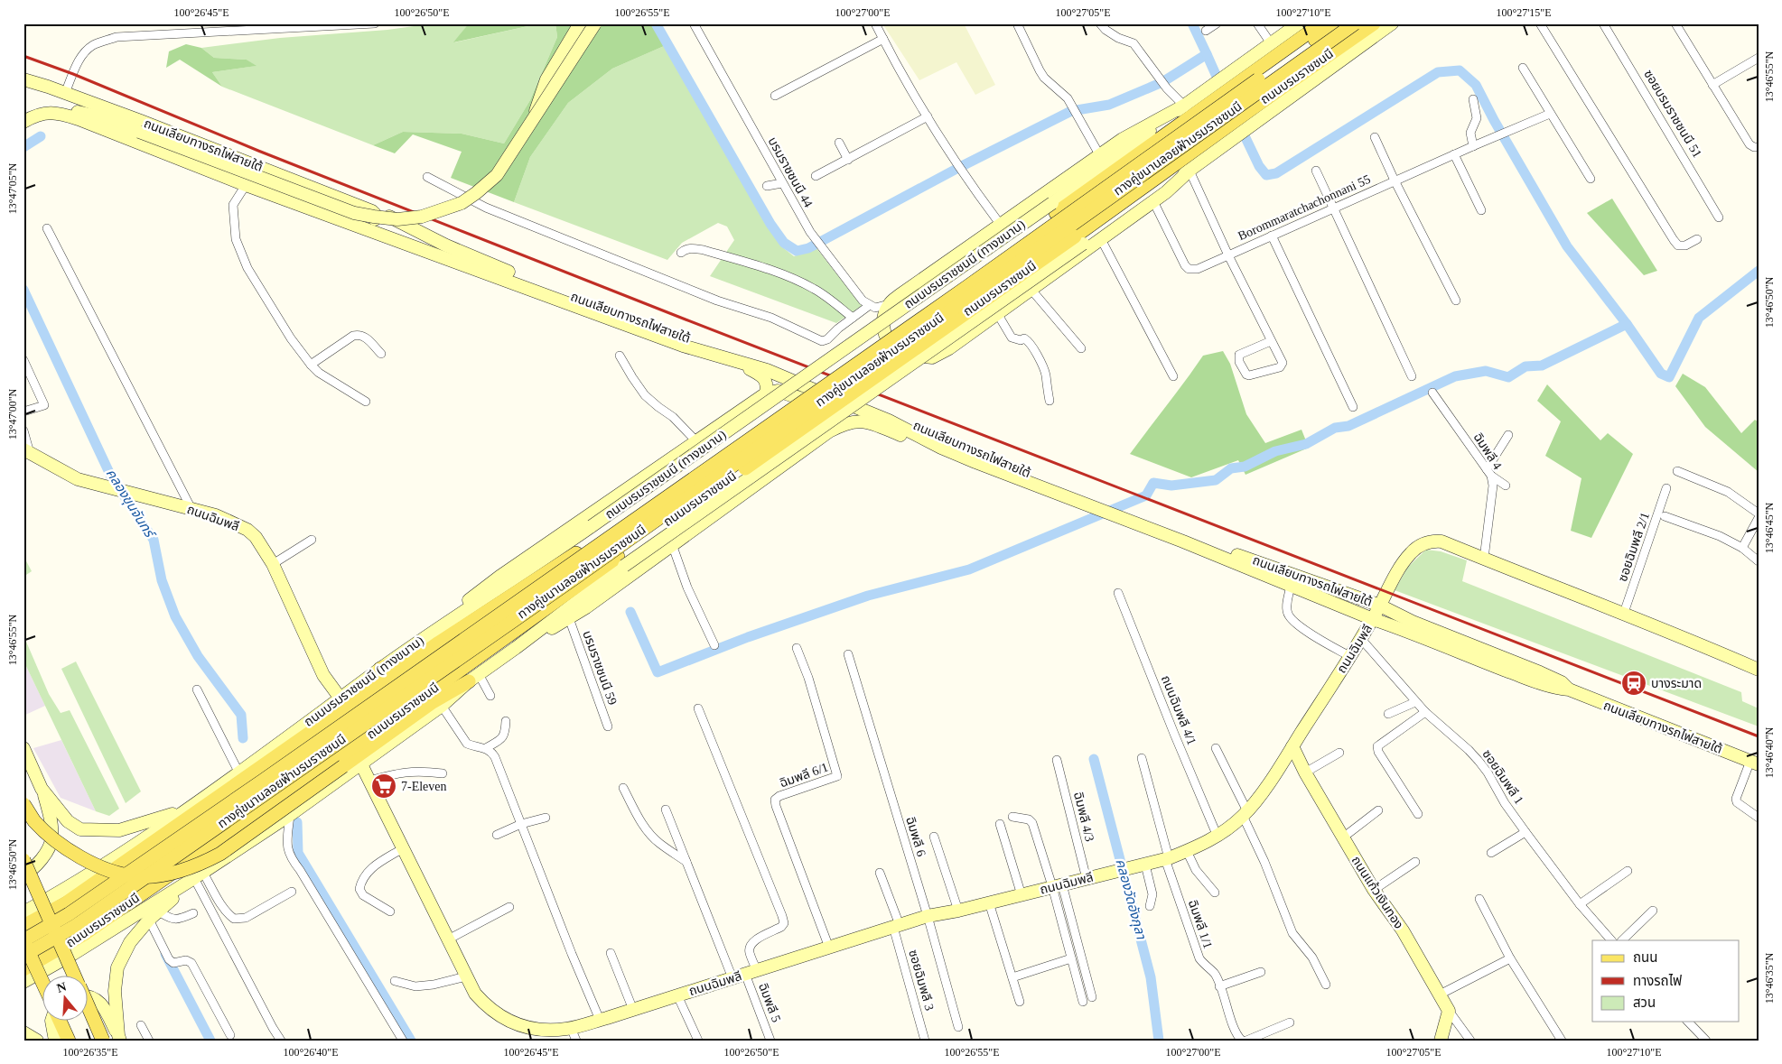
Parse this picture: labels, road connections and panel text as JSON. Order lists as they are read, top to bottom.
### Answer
{
  "streets": {
    "main road": [
      "ถนนบรมราชชนนี",
      "ถนนเลียบทางรถไฟสายใต้",
      "ทางคู่ขนานลอยฟ้าบรมราชชนนี",
      "ถนนบรมราชชนนี (ทางขนาน)",
      "ถนนฉิมพลี",
      "ถนนแก้วเงินทอง"
    ],
    "street": [
      "ซอยบรมราชชนนี 51",
      "บรมราชชนนี 44",
      "Borommaratchachonnani 55",
      "ฉิมพลี 4",
      "ซอยฉิมพลี 2/1",
      "บรมราชชนนี 59",
      "ถนนฉิมพลี 4/1",
      "ฉิมพลี 6/1",
      "ซอยฉิมพลี 1",
      "ฉิมพลี 4/3",
      "ฉิมพลี 6",
      "ฉิมพลี 1/1",
      "ซอยฉิมพลี 3",
      "ฉิมพลี 5"
    ]
  },
  "crossings": [
    ["ถนนบรมราชชนนี", "ถนนบรมราชชนนี (ทางขนาน)"],
    ["ถนนเลียบทางรถไฟสายใต้", "ถนนฉิมพลี"],
    ["ถนนบรมราชชนนี (ทางขนาน)", "ถนนฉิมพลี"],
    ["ฉิมพลี 4", "ถนนฉิมพลี"],
    ["ถนนฉิมพลี", "ซอยฉิมพลี 2/1"],
    ["ถนนฉิมพลี", "ถนนฉิมพลี 4/1"],
    ["ถนนฉิมพลี", "ฉิมพลี 6/1"],
    ["ถนนฉิมพลี", "ซอยฉิมพลี 1"],
    ["ถนนฉิมพลี", "ฉิมพลี 4/3"],
    ["ถนนฉิมพลี", "ฉิมพลี 6"],
    ["ถนนฉิมพลี", "ถนนแก้วเงินทอง"],
    ["ถนนฉิมพลี", "ฉิมพลี 1/1"],
    ["ถนนฉิมพลี", "ซอยฉิมพลี 3"],
    ["ถนนฉิมพลี", "ฉิมพลี 5"]
  ],
  "water": ["คลองขุนจันทร์", "คลองวัดอังกุลา"],
  "places": {
    "station": ["บางระมาด"],
    "supermarket": ["7-Eleven"]
  },
  "legend": ["ถนน", "ทางรถไฟ", "สวน"],
  "north": "top",
  "coordinates": [
    "100°26'45\"E",
    "100°26'50\"E",
    "100°26'55\"E",
    "100°27'00\"E",
    "100°27'05\"E",
    "100°27'10\"E",
    "100°27'15\"E",
    "13°46'55\"N",
    "13°47'05\"N",
    "13°46'50\"N",
    "13°47'00\"N",
    "13°46'45\"N",
    "13°46'40\"N",
    "13°46'35\"N",
    "100°26'35\"E",
    "100°26'40\"E"
  ]
}
